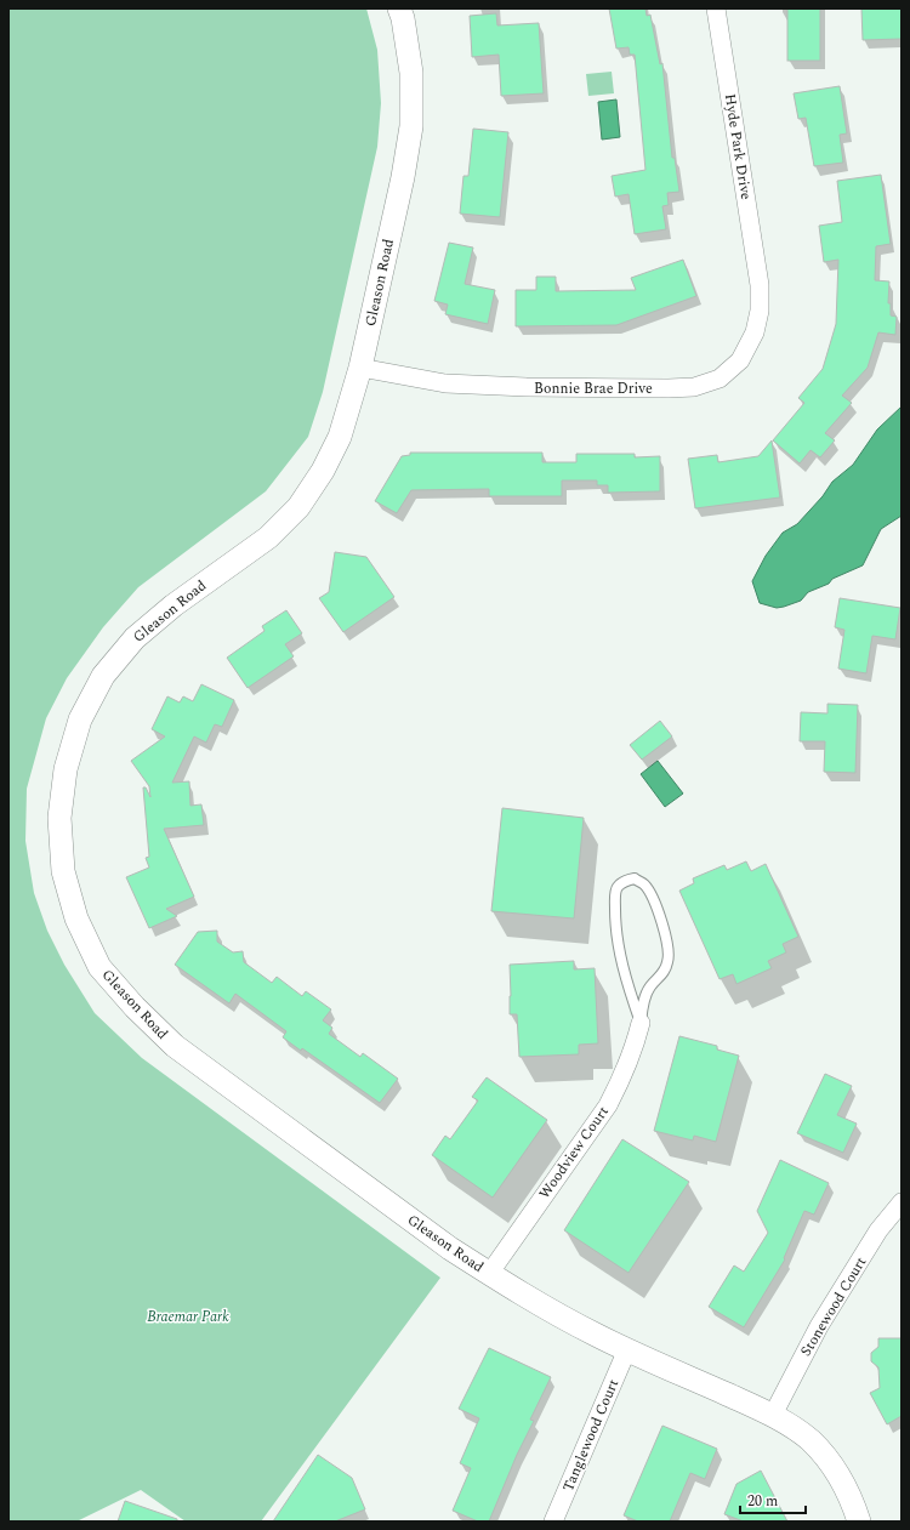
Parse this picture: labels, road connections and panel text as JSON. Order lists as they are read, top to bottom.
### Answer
{
  "streets": {
    "street": [
      "Hyde Park Drive",
      "Gleason Road",
      "Bonnie Brae Drive",
      "Woodview Court",
      "Stonewood Court",
      "Tanglewood Court"
    ]
  },
  "crossings": [
    ["Hyde Park Drive", "Bonnie Brae Drive"],
    ["Gleason Road", "Bonnie Brae Drive"],
    ["Gleason Road", "Woodview Court"],
    ["Gleason Road", "Stonewood Court"],
    ["Gleason Road", "Tanglewood Court"]
  ],
  "parks": ["Braemar Park"],
  "scale_bar": "20 m"
}
